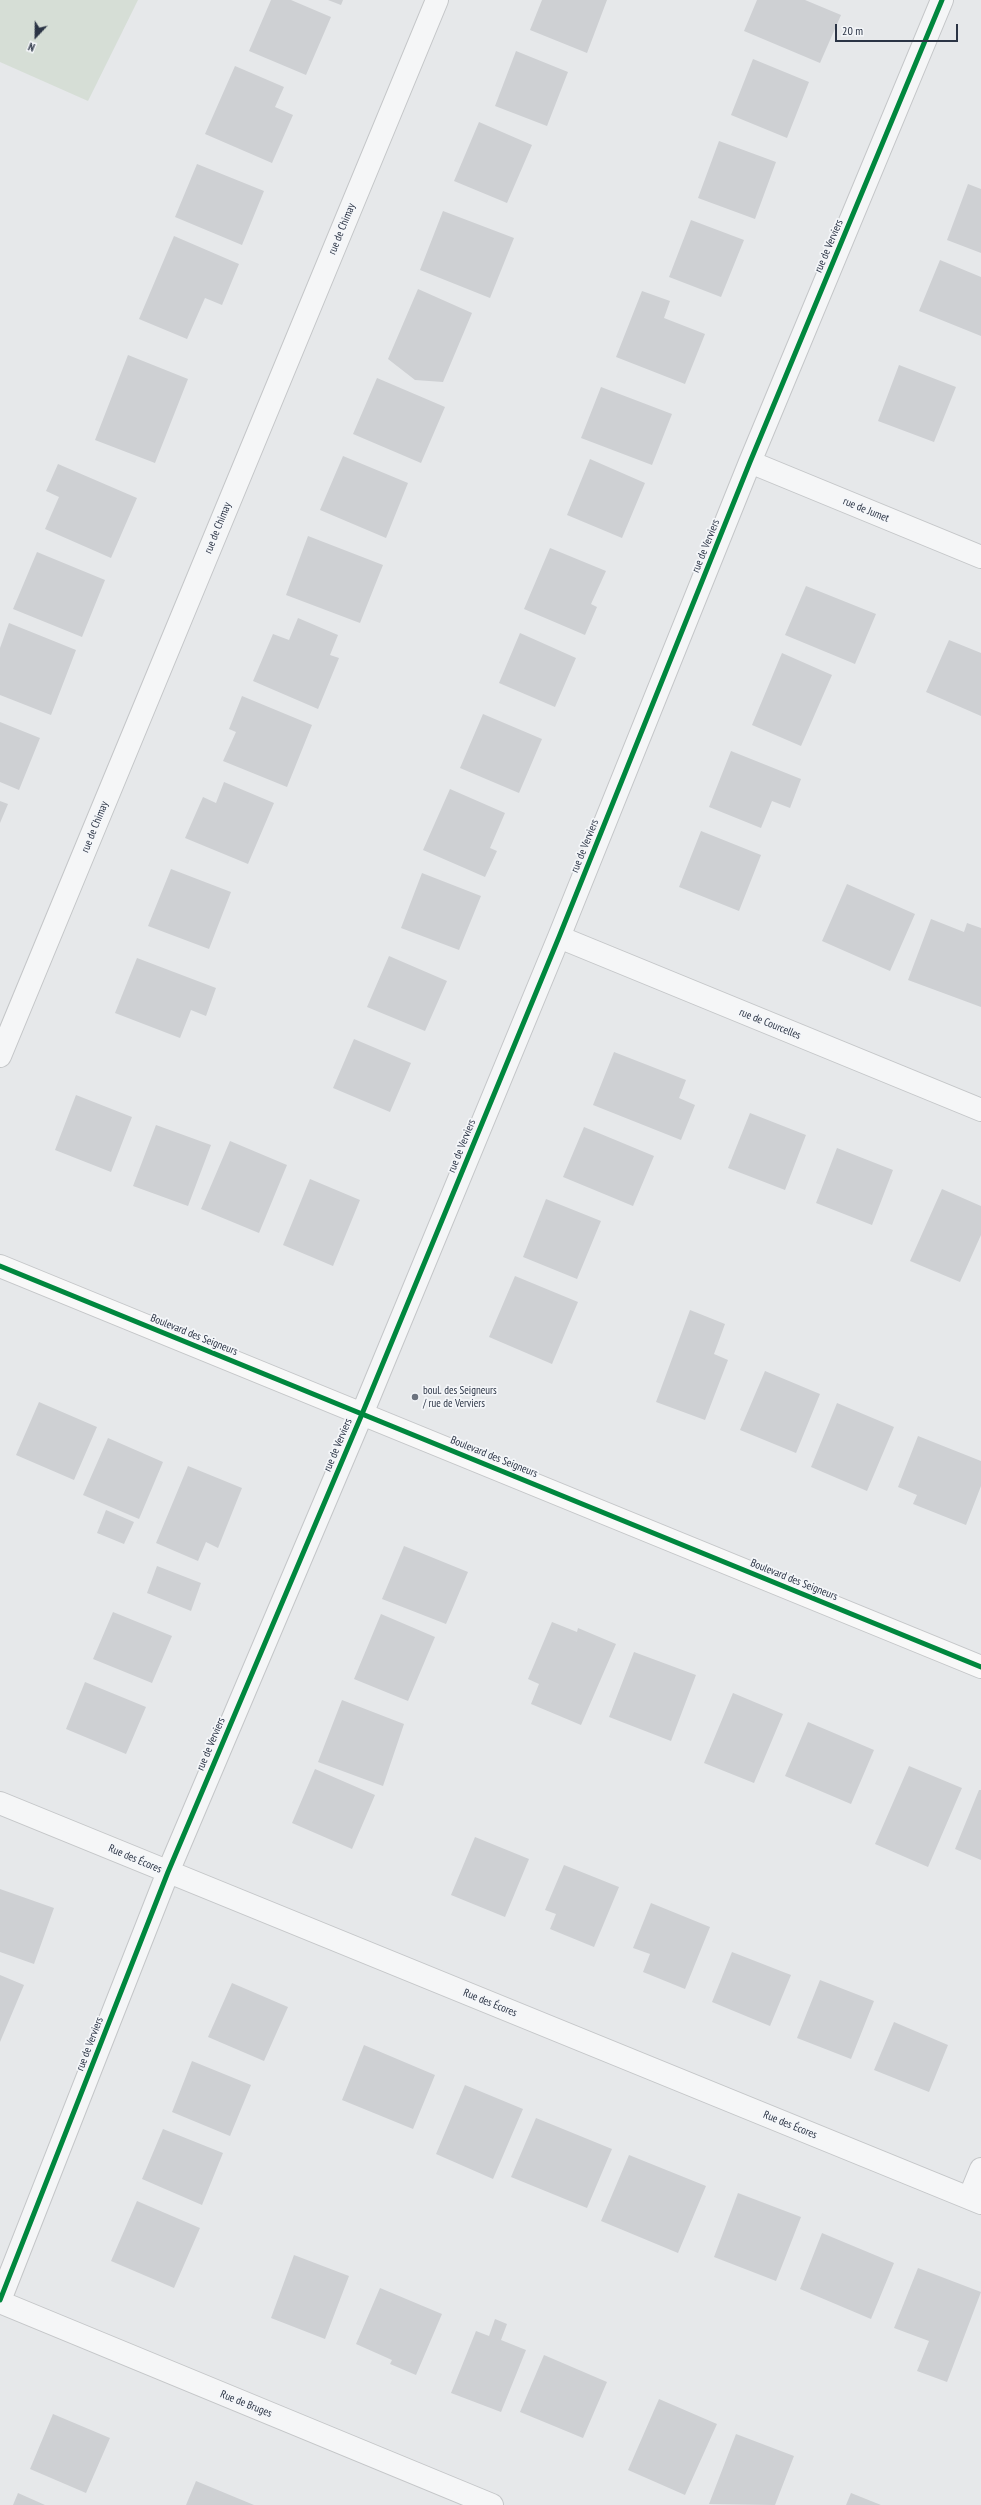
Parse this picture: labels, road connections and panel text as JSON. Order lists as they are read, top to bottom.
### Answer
{
  "streets": {
    "street": [
      "rue de Chimay",
      "rue de Verviers",
      "rue de Jumet",
      "rue de Courcelles",
      "Boulevard des Seigneurs",
      "Rue des Écores",
      "Rue de Bruges"
    ]
  },
  "crossings": [
    ["rue de Verviers", "rue de Jumet"],
    ["rue de Verviers", "rue de Courcelles"],
    ["rue de Verviers", "Boulevard des Seigneurs"],
    ["rue de Verviers", "Rue des Écores"],
    ["rue de Verviers", "Rue de Bruges"]
  ],
  "places": ["boul. des Seigneurs / rue de Verviers"],
  "scale_bar": "20 m",
  "north": "bottom"
}
